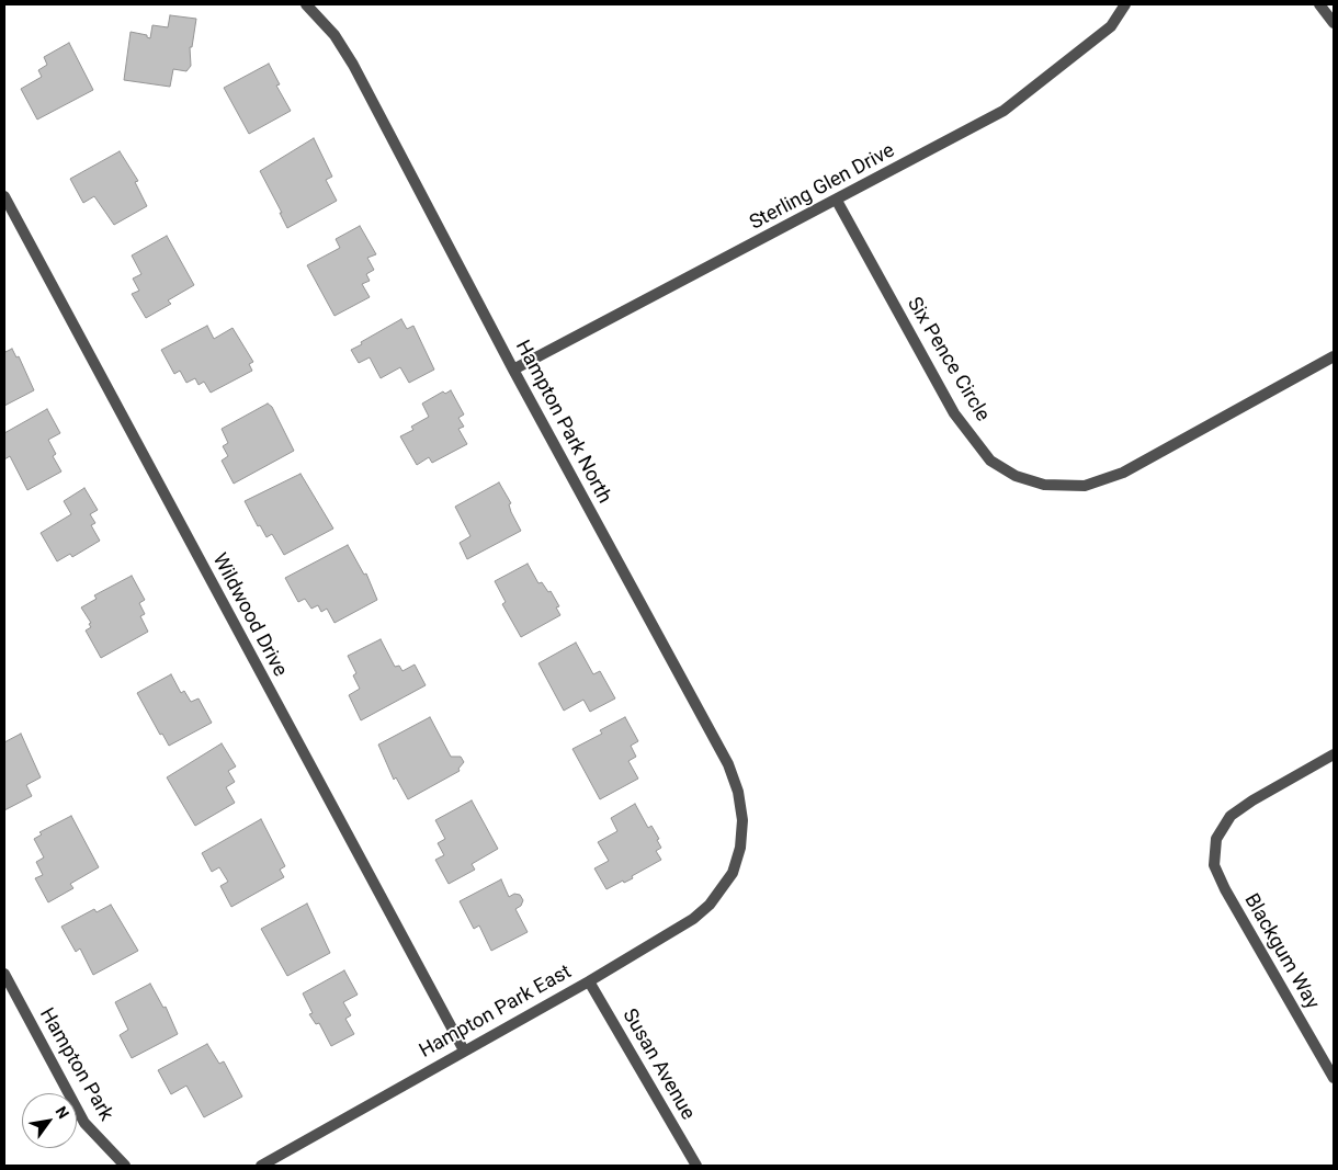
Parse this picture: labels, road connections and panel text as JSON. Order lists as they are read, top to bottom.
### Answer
{
  "streets": {
    "street": [
      "Sterling Glen Drive",
      "Six Pence Circle",
      "Hampton Park North",
      "Wildwood Drive",
      "Blackgum Way",
      "Hampton Park East",
      "Hampton Park",
      "Susan Avenue"
    ]
  },
  "crossings": [
    ["Sterling Glen Drive", "Six Pence Circle"],
    ["Sterling Glen Drive", "Hampton Park North"],
    ["Hampton Park North", "Hampton Park East"],
    ["Wildwood Drive", "Hampton Park East"],
    ["Hampton Park East", "Susan Avenue"]
  ],
  "north": "top right"
}
